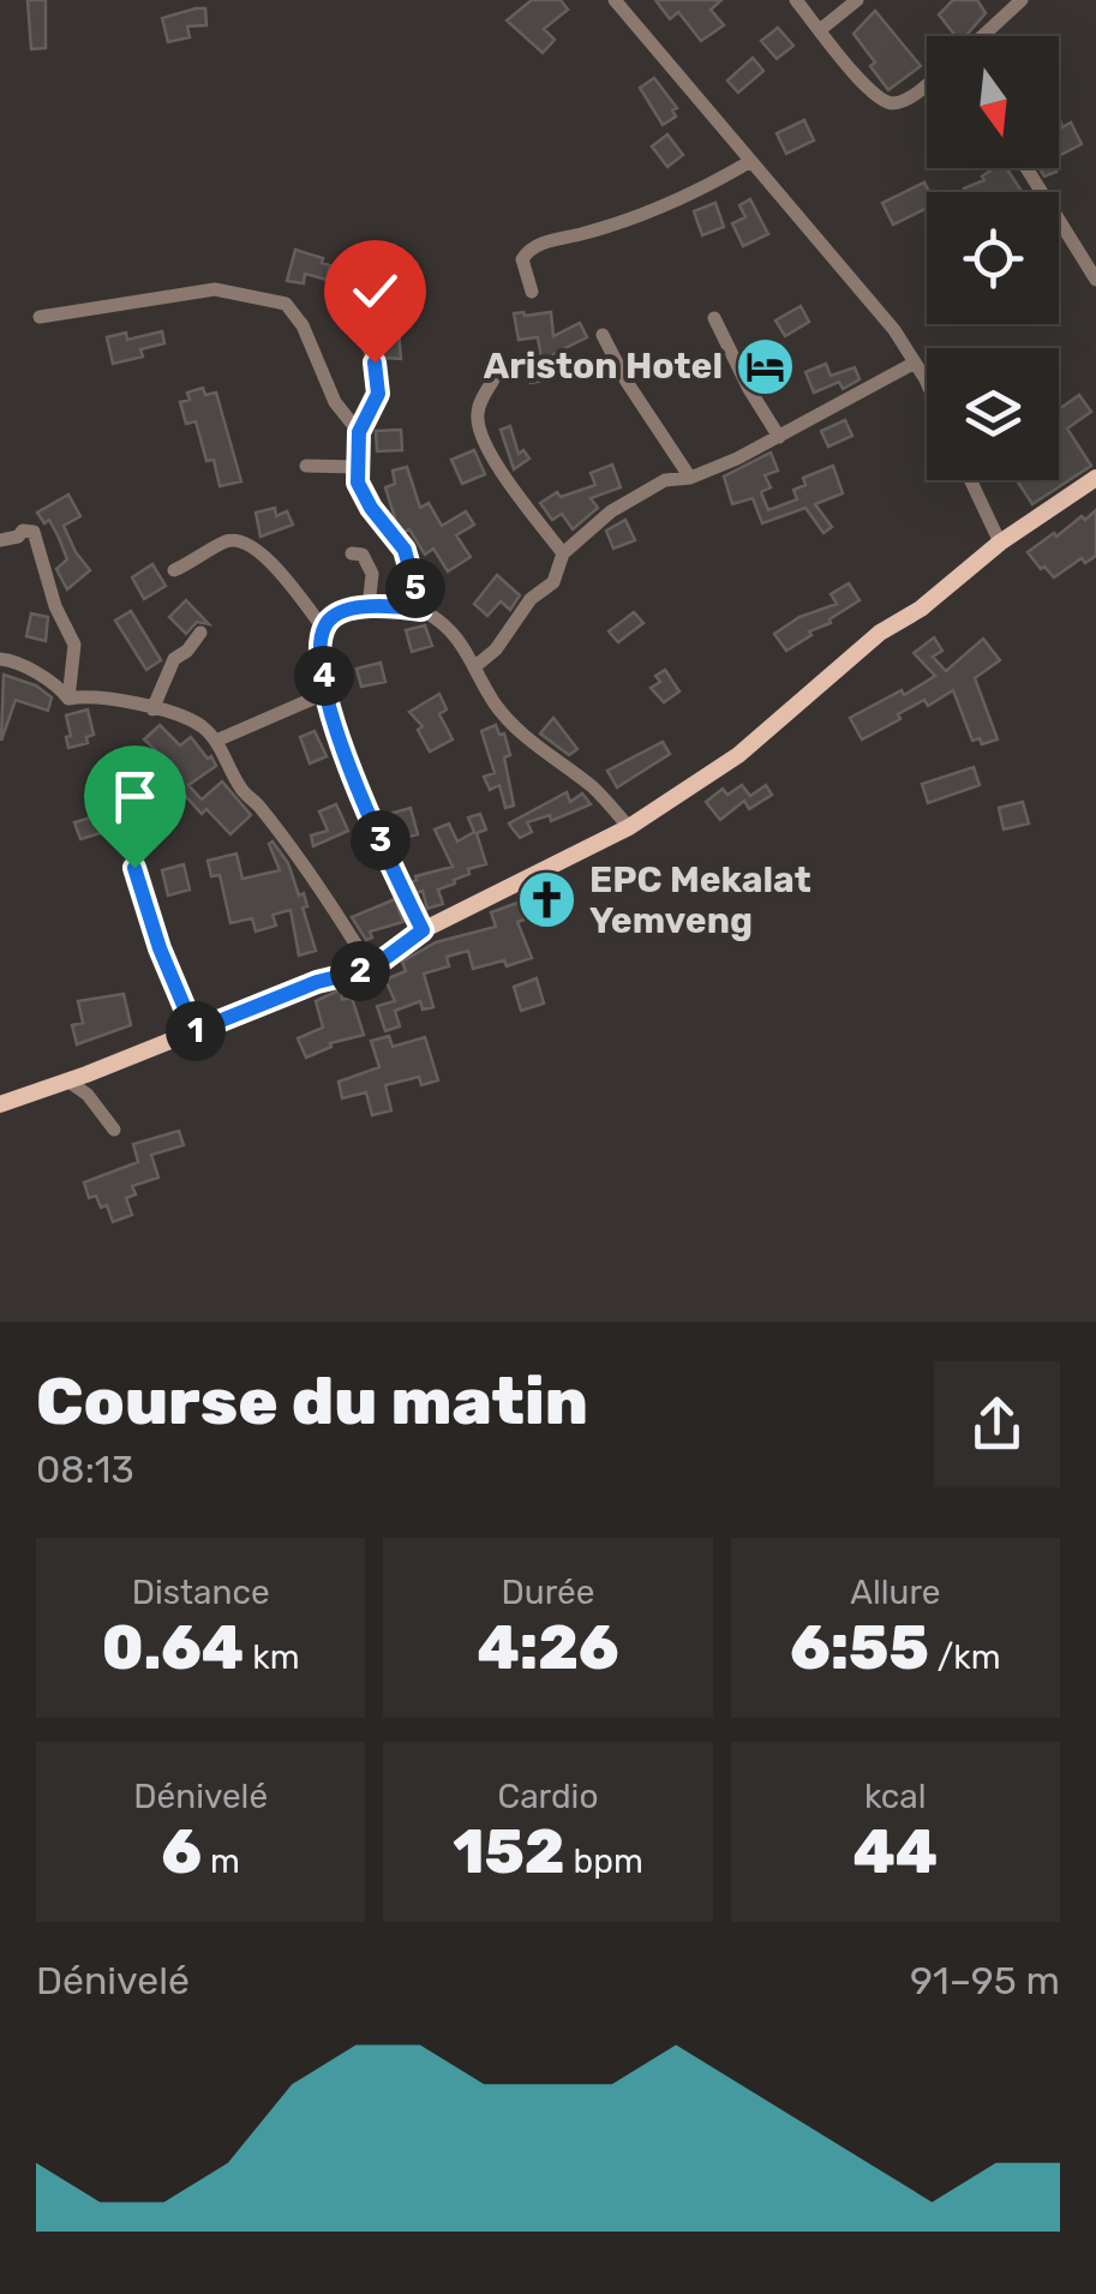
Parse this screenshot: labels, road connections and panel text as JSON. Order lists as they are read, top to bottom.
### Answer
{
  "places": {
    "hotel": ["Ariston Hotel"],
    "church": ["EPC Mekalat Yemveng"]
  },
  "north": "bottom",
  "page": {
    "pins": [
      "5",
      "4",
      "3",
      "2",
      "1"
    ],
    "heading": ["Course du matin", "08:13"],
    "stats": [
      ["Distance", "0.64 km"],
      ["Durée", "4:26"],
      ["Allure", "6:55 /km"],
      ["Dénivelé", "6 m"],
      ["Cardio", "152 bpm"],
      ["kcal", "44"]
    ],
    "chart": ["Dénivelé", "91–95 m"]
  }
}
